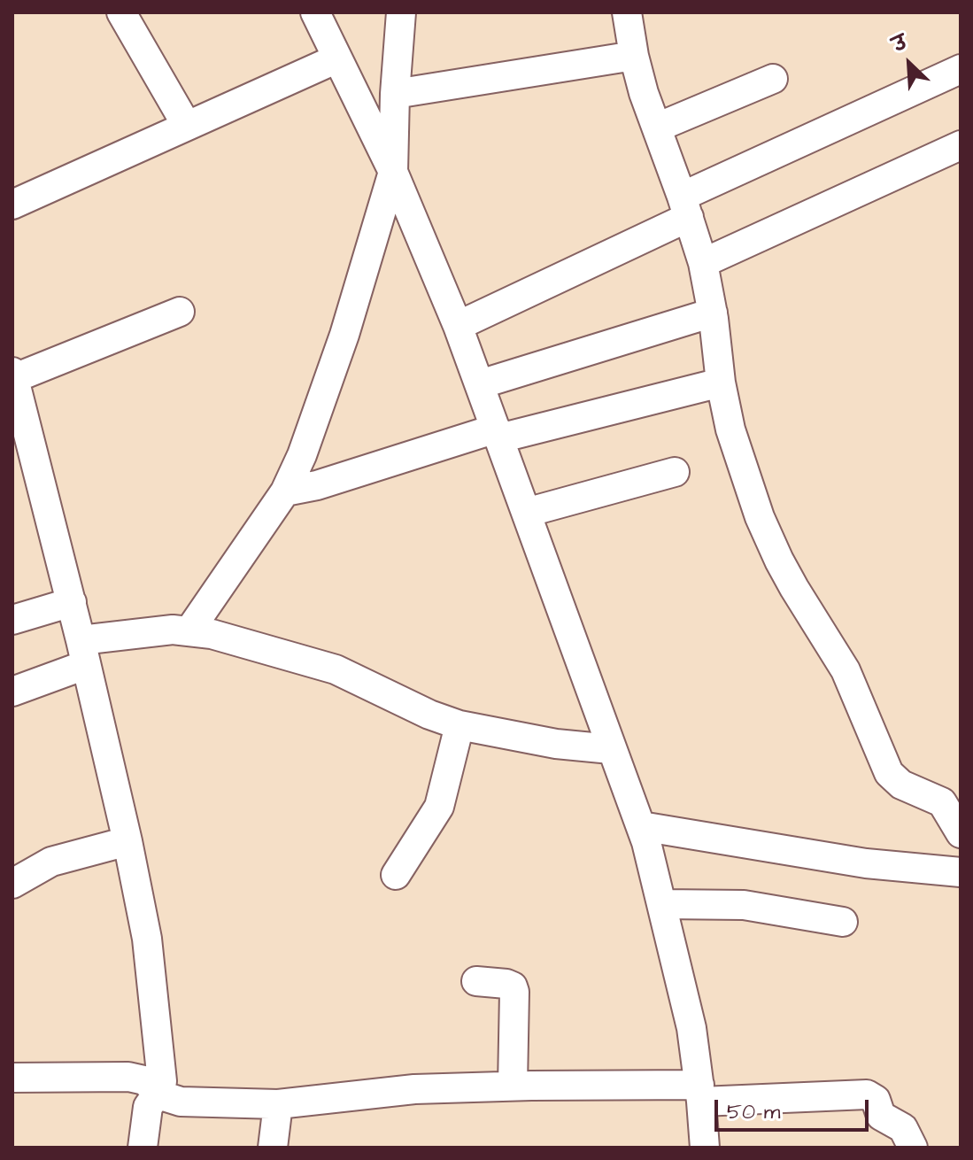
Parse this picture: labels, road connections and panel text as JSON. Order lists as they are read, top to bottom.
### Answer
{
  "scale_bar": "50 m",
  "north": "top left"
}
